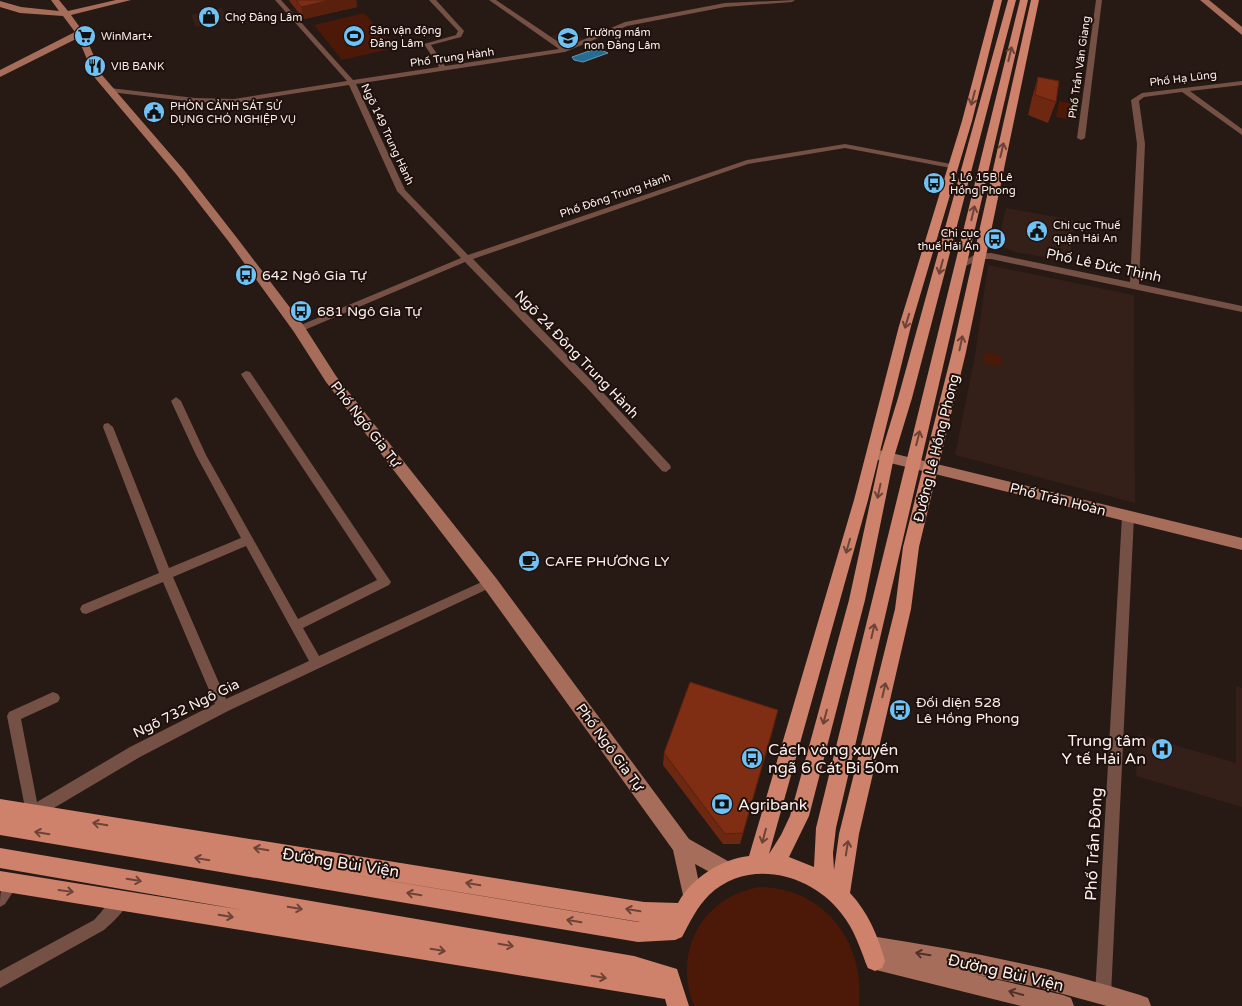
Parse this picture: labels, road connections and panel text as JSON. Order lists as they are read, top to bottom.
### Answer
{
  "streets": {
    "main road": [
      "Phố Ngô Gia Tự",
      "Đường Lê Hồng Phong",
      "Phố Trần Hoàn",
      "Đường Bùi Viện"
    ],
    "street": [
      "Phố Trung Hành",
      "Phố Trần Văn Giang",
      "Phố Hạ Lũng",
      "Ngõ 149 Trung Hành",
      "Phố Đông Trung Hành",
      "Phố Lê Đức Thịnh",
      "Ngõ 24 Đông Trung Hành",
      "Ngõ 732 Ngô Gia",
      "Phố Trần Đông"
    ]
  },
  "crossings": [
    ["Phố Trung Hành", "Ngõ 149 Trung Hành"],
    ["Phố Trung Hành", "Phố Ngô Gia Tự"],
    ["Phố Hạ Lũng", "Phố Lê Đức Thịnh"],
    ["Ngõ 149 Trung Hành", "Phố Đông Trung Hành"],
    ["Ngõ 149 Trung Hành", "Ngõ 24 Đông Trung Hành"],
    ["Phố Đông Trung Hành", "Ngõ 24 Đông Trung Hành"],
    ["Phố Đông Trung Hành", "Phố Ngô Gia Tự"],
    ["Phố Đông Trung Hành", "Đường Lê Hồng Phong"],
    ["Phố Lê Đức Thịnh", "Đường Lê Hồng Phong"],
    ["Phố Ngô Gia Tự", "Ngõ 732 Ngô Gia"],
    ["Đường Lê Hồng Phong", "Phố Trần Hoàn"],
    ["Phố Trần Hoàn", "Phố Trần Đông"],
    ["Ngõ 732 Ngô Gia", "Đường Bùi Viện"],
    ["Phố Trần Đông", "Đường Bùi Viện"]
  ],
  "places": {
    "shop": ["Chợ Đằng Lâm"],
    "supermarket": ["WinMart+"],
    "sports": ["Sân vận động Đằng Lâm"],
    "school or university": ["Trường mầm non Đằng Lâm"],
    "restaurant": ["VIB BANK"],
    "public building": ["PHÒN CẢNH SÁT SỬ DỤNG CHÓ NGHIỆP VỤ", "Chi cục Thuế quận Hải An"],
    "bus stop": [
      "1 Lô 15B Lê Hồng Phong",
      "Chi cục thuế Hải An",
      "642 Ngô Gia Tự",
      "681 Ngô Gia Tự",
      "Đối diện 528 Lê Hồng Phong",
      "Cách vòng xuyến ngã 6 Cát Bi 50m"
    ],
    "cafe": ["CAFE PHƯƠNG LY"],
    "hospital": ["Trung tâm Y tế Hải An"],
    "bank": ["Agribank"]
  }
}
